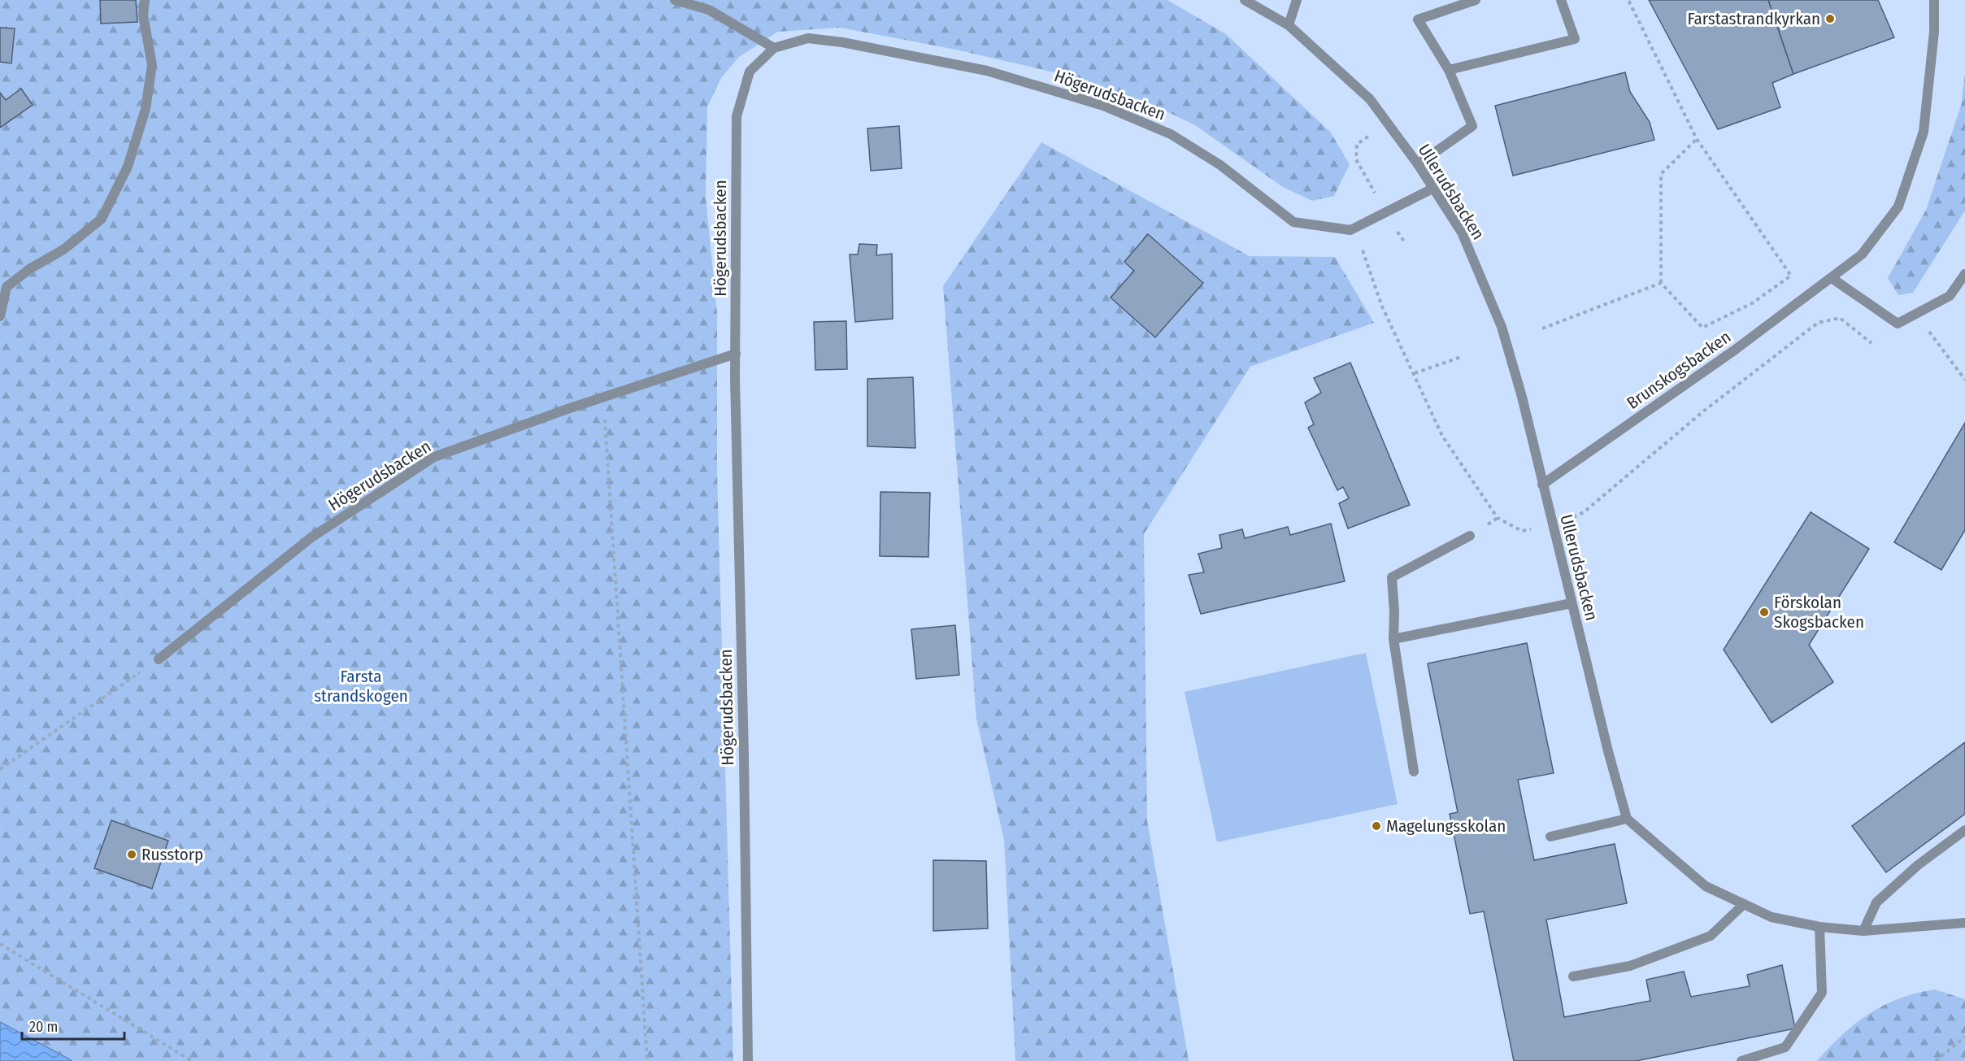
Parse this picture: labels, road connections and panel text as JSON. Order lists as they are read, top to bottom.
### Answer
{
  "streets": {
    "street": ["Högerudsbacken", "Ullerudsbacken", "Brunskogsbacken"]
  },
  "crossings": [
    ["Högerudsbacken", "Ullerudsbacken"],
    ["Ullerudsbacken", "Brunskogsbacken"]
  ],
  "parks": ["Farsta strandskogen"],
  "places": [
    "Farstastrandkyrkan",
    "Förskolan Skogsbacken",
    "Magelungsskolan",
    "Russtorp"
  ],
  "scale_bar": "20 m"
}
